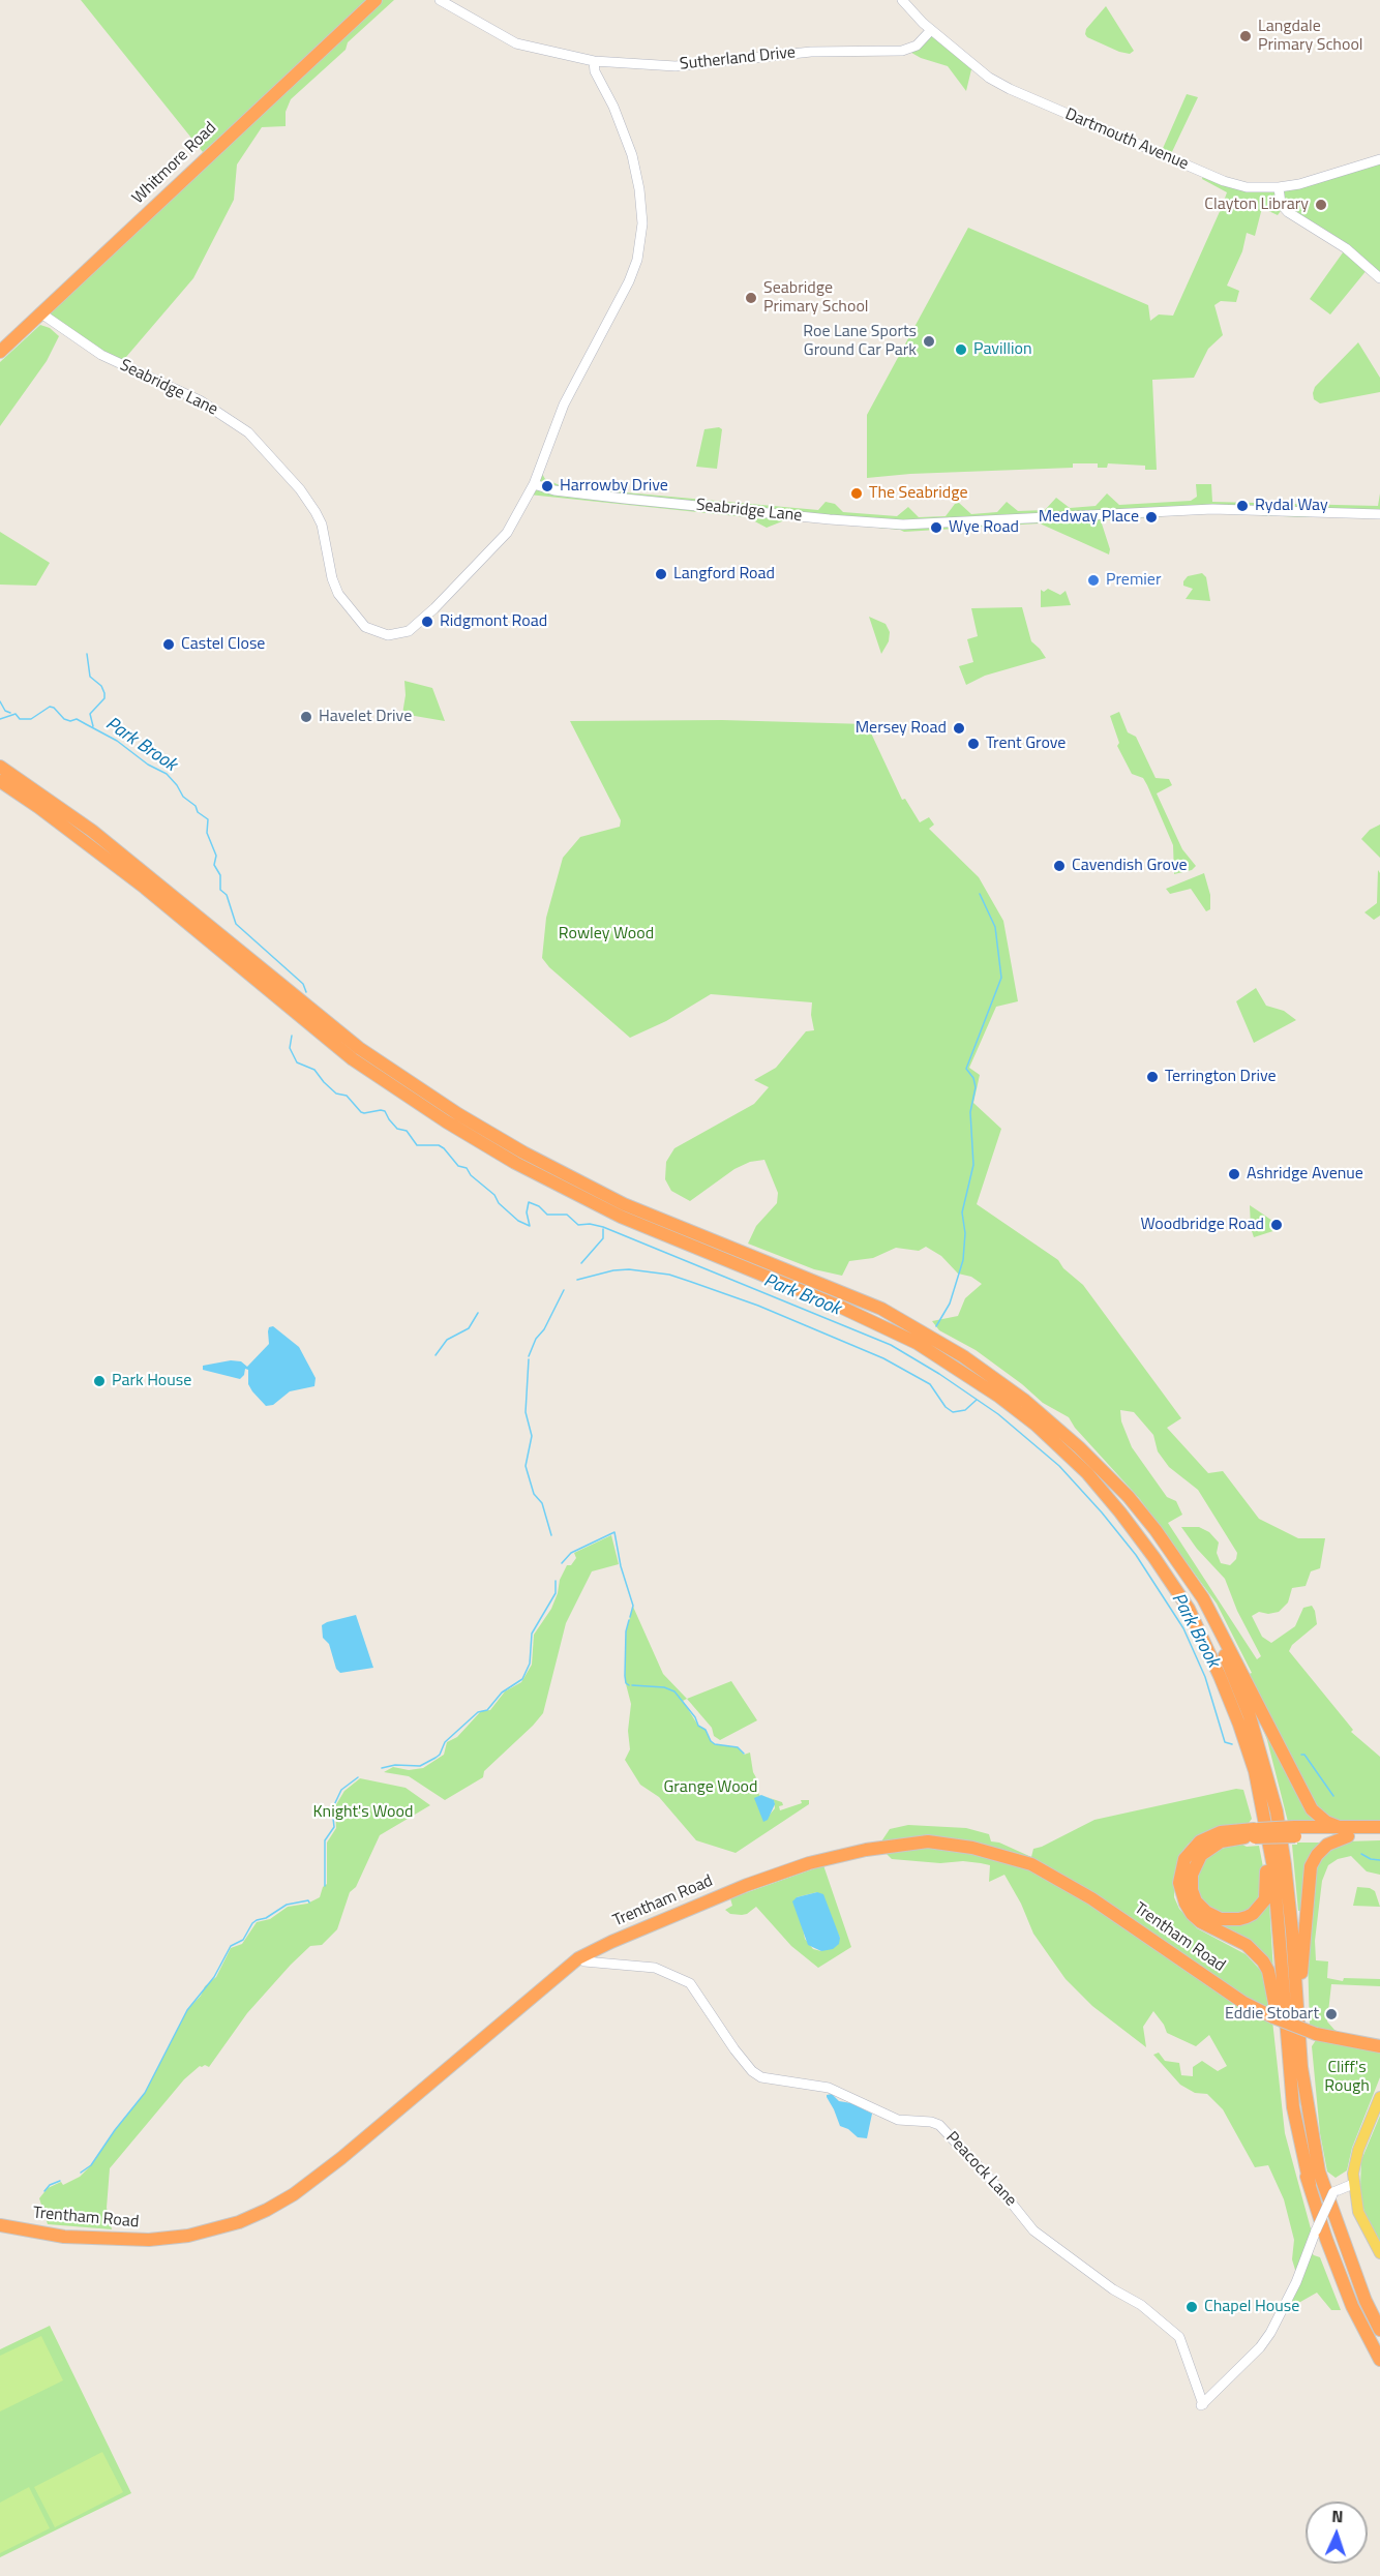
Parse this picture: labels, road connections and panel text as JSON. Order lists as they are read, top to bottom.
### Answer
{
  "streets": {
    "highway": ["Whitmore Road", "Trentham Road"],
    "street": [
      "Sutherland Drive",
      "Dartmouth Avenue",
      "Seabridge Lane",
      "Peacock Lane"
    ]
  },
  "crossings": [
    ["Sutherland Drive", "Dartmouth Avenue"],
    ["Whitmore Road", "Seabridge Lane"],
    ["Trentham Road", "Peacock Lane"]
  ],
  "water": ["Park Brook"],
  "parks": [
    "Rowley Wood",
    "Grange Wood",
    "Knight's Wood",
    "Cliff's Rough"
  ],
  "places": [
    "Langdale Primary School",
    "Clayton Library",
    "Seabridge Primary School",
    "Roe Lane Sports Ground Car Park",
    "Pavillion",
    "Harrowby Drive",
    "The Seabridge",
    "Rydal Way",
    "Medway Place",
    "Wye Road",
    "Langford Road",
    "Premier",
    "Ridgmont Road",
    "Castel Close",
    "Havelet Drive",
    "Mersey Road",
    "Trent Grove",
    "Cavendish Grove",
    "Terrington Drive",
    "Ashridge Avenue",
    "Woodbridge Road",
    "Park House",
    "Eddie Stobart",
    "Chapel House"
  ],
  "north": "top"
}
